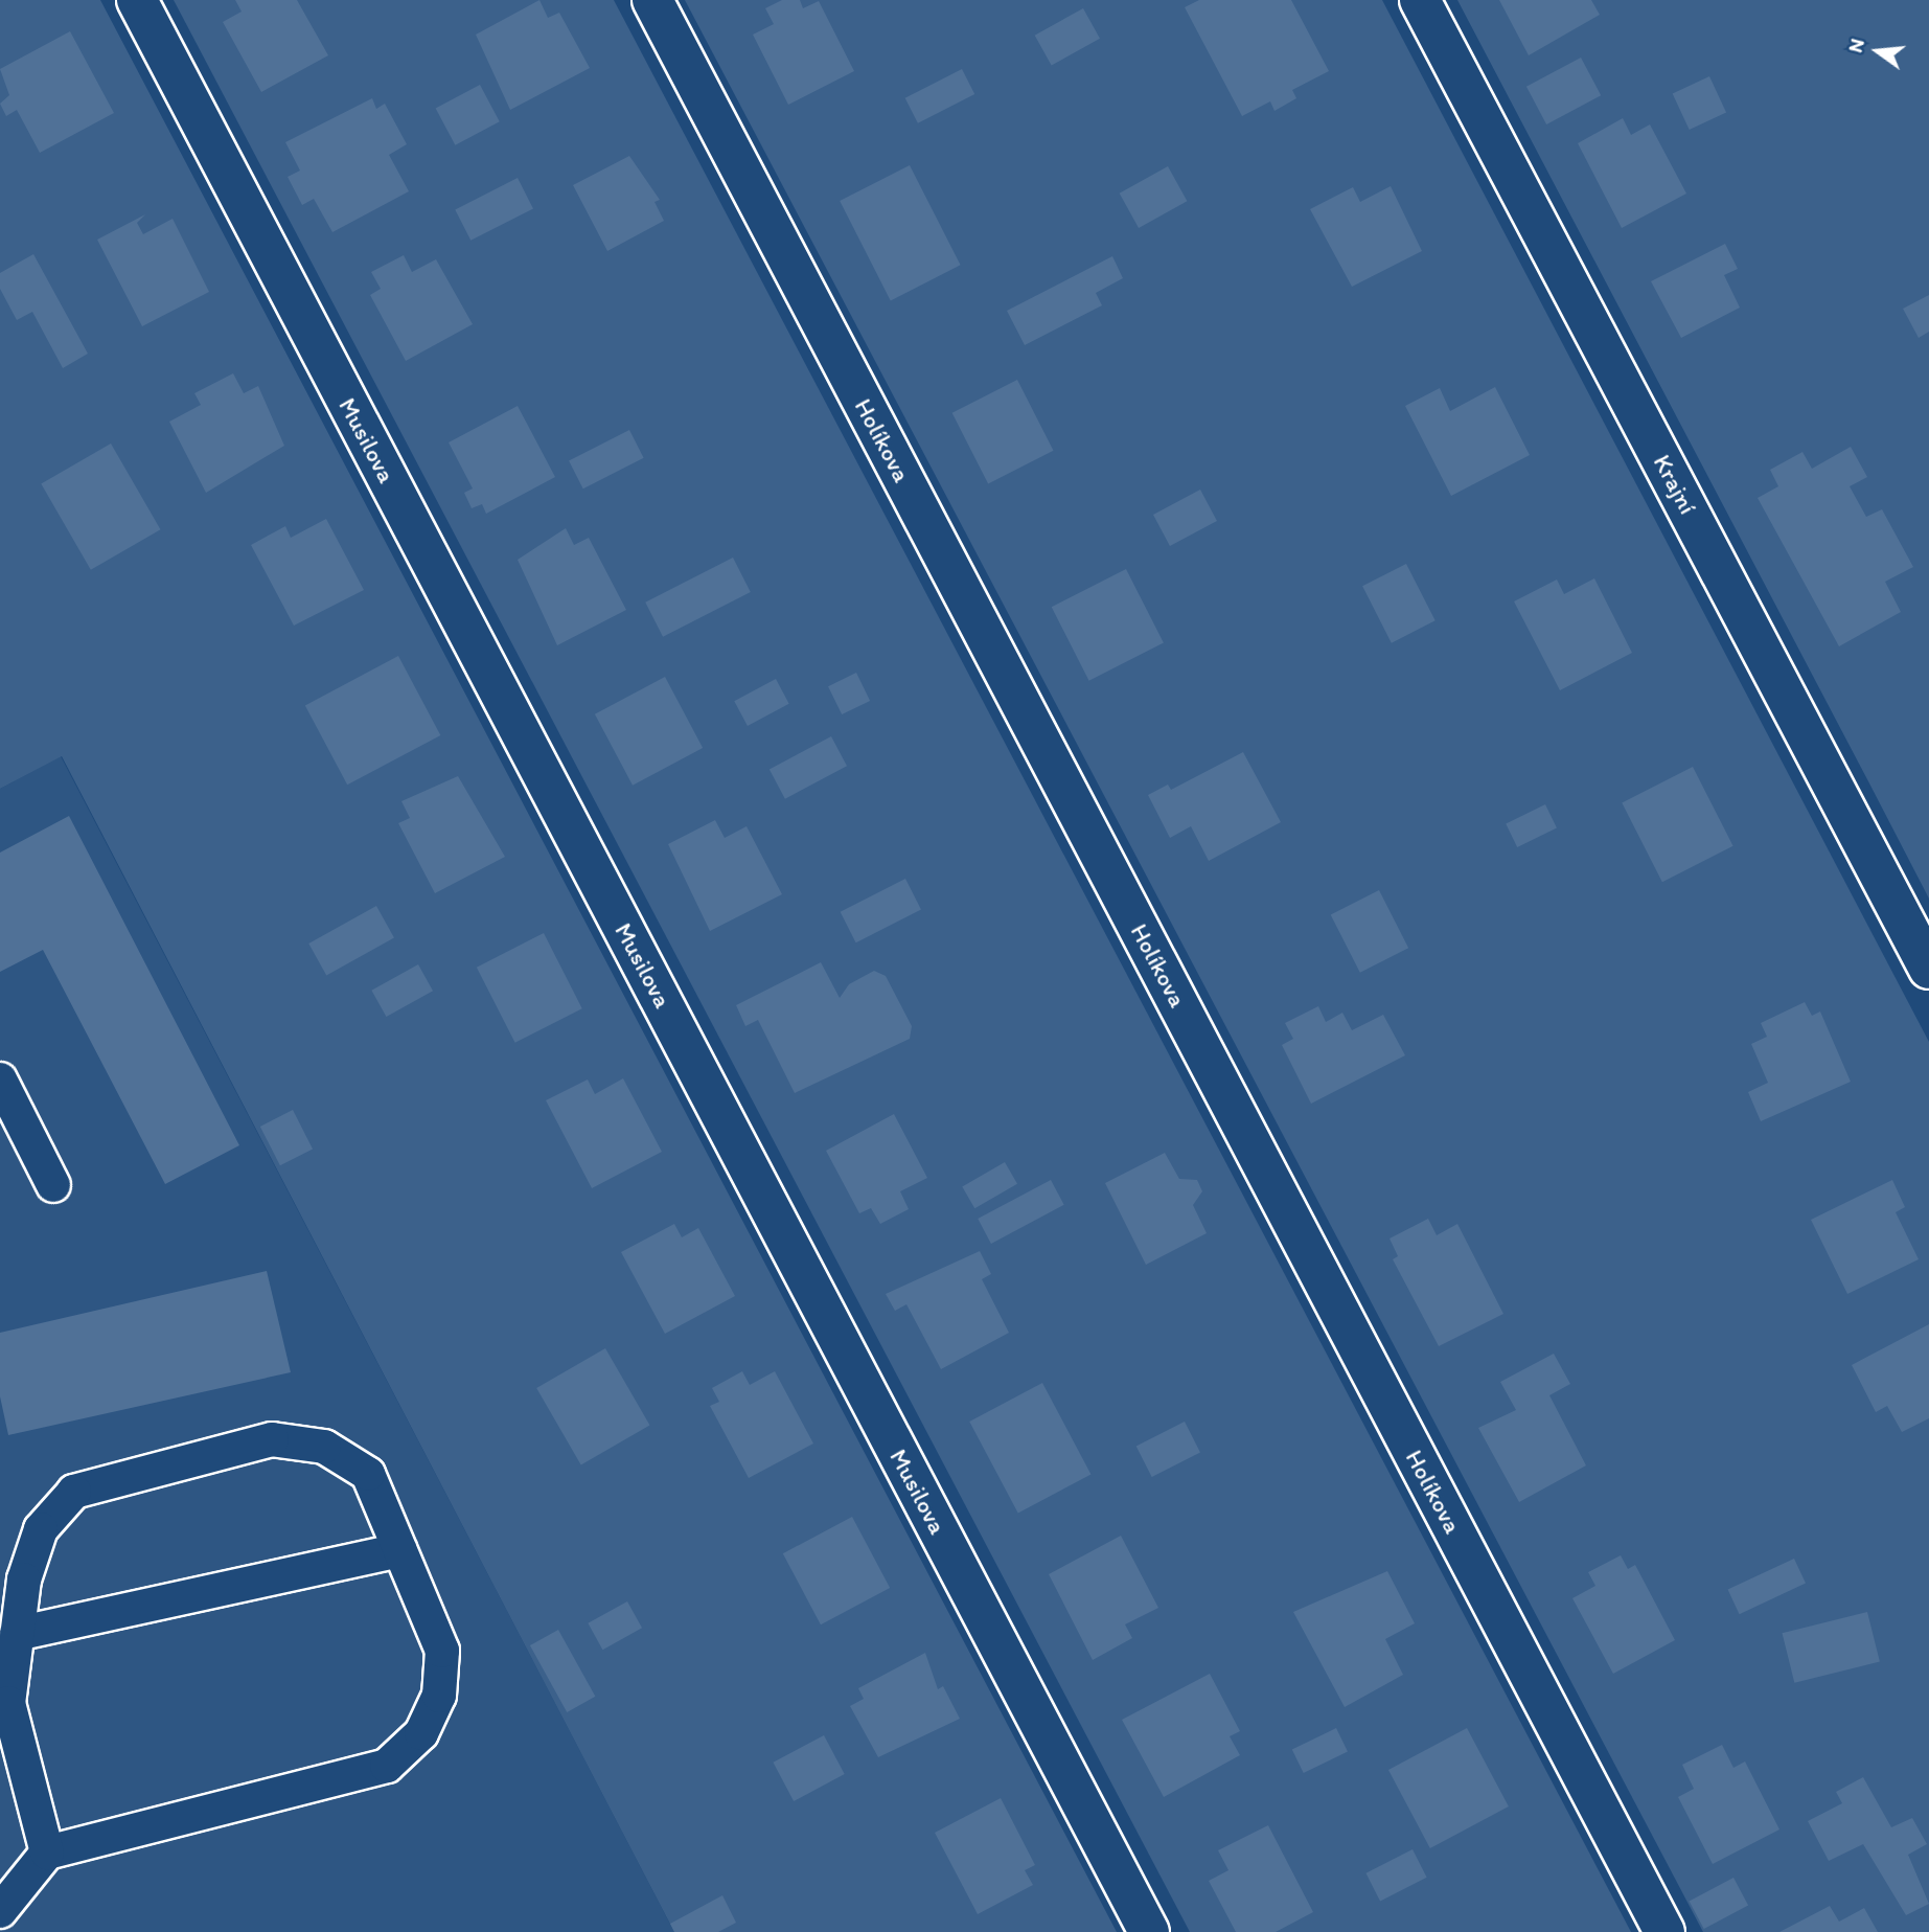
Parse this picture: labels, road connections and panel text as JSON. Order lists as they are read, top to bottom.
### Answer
{
  "streets": {
    "street": ["Musilova", "Holíkova", "Krajní"]
  },
  "north": "left"
}
